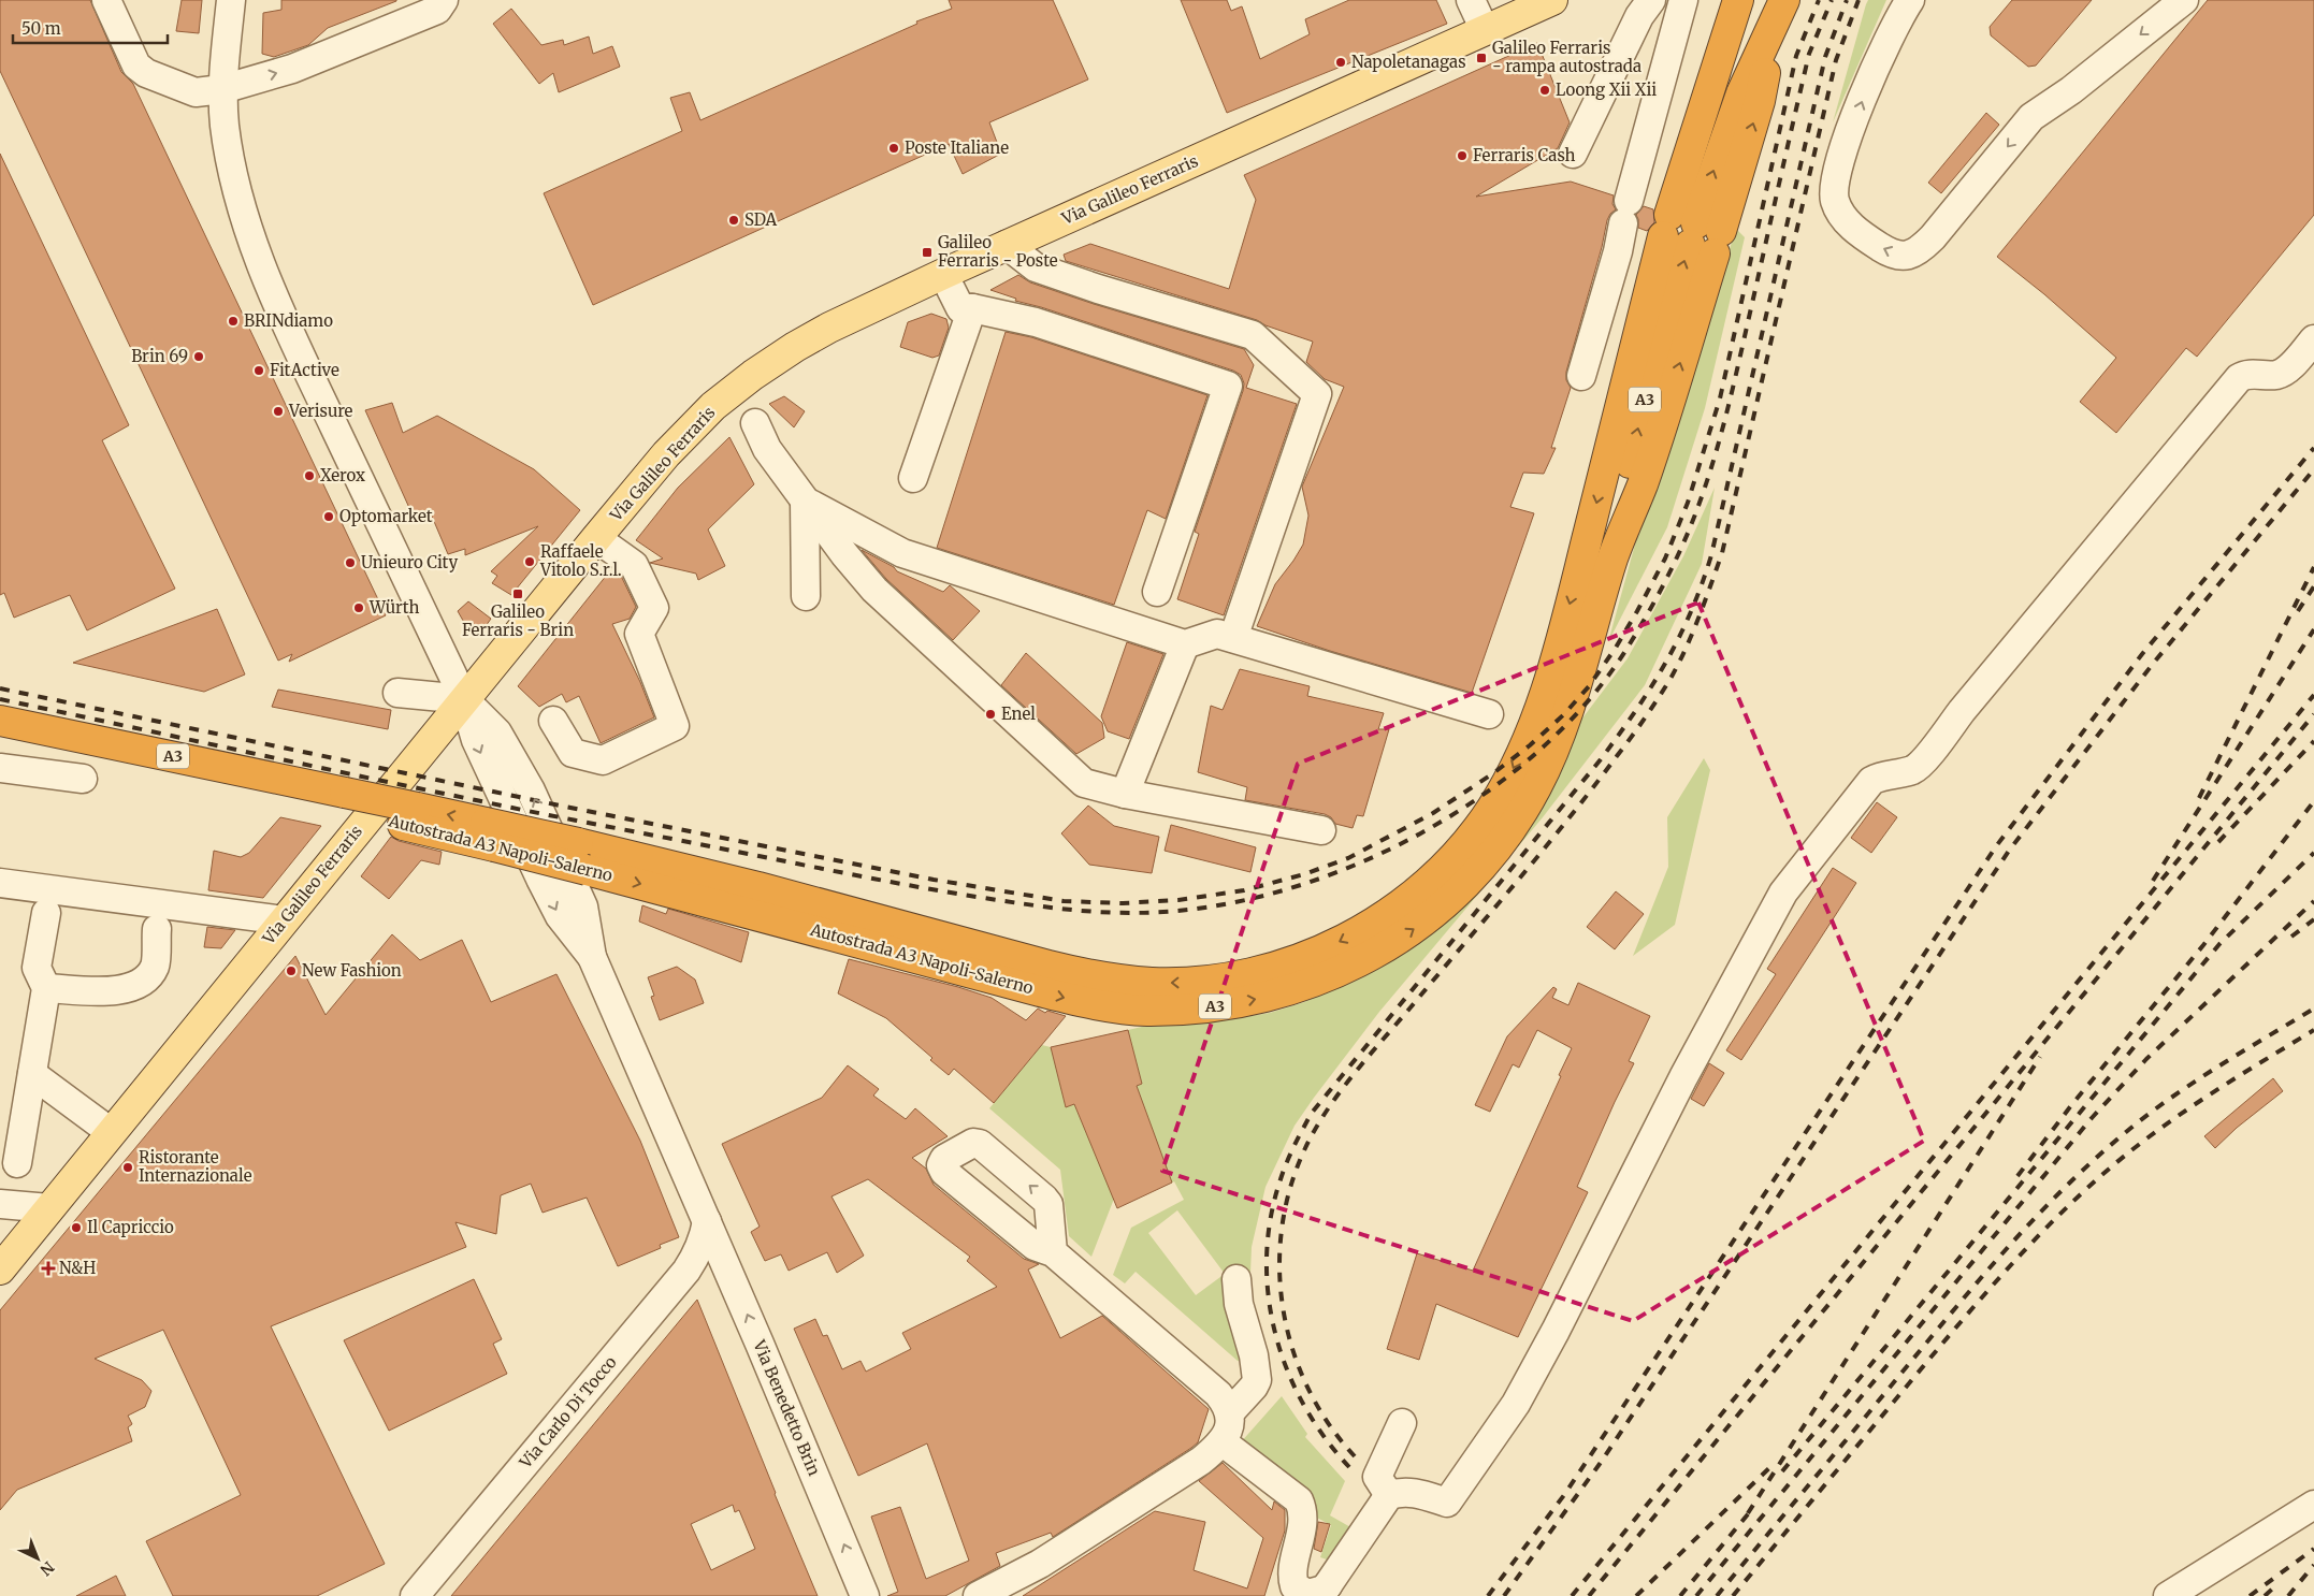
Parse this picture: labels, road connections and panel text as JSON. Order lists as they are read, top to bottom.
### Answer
{
  "streets": {
    "highway": ["A3", "Autostrada A3 Napoli-Salerno"],
    "main road": ["Via Galileo Ferraris"],
    "street": ["Via Benedetto Brin", "Via Carlo Di Tocco"]
  },
  "crossings": [
    ["Via Galileo Ferraris", "Via Benedetto Brin"],
    ["A3", "Autostrada A3 Napoli-Salerno"],
    ["Via Benedetto Brin", "Via Carlo Di Tocco"]
  ],
  "one_way": ["Via Benedetto Brin"],
  "places": {
    "transit": ["Galileo Ferraris - rampa autostrada", "Galileo Ferraris - Poste", "Galileo Ferraris - Brin"],
    "other": [
      "Napoletanagas",
      "Loong Xii Xii",
      "Poste Italiane",
      "Ferraris Cash",
      "SDA",
      "BRINdiamo",
      "Brin 69",
      "FitActive",
      "Verisure",
      "Xerox",
      "Optomarket",
      "Raffaele Vitolo S.r.l.",
      "Unieuro City",
      "Würth",
      "Enel",
      "New Fashion",
      "Ristorante Internazionale",
      "Il Capriccio"
    ],
    "health": ["N&H"]
  },
  "scale_bar": "50 m",
  "north": "bottom right"
}
